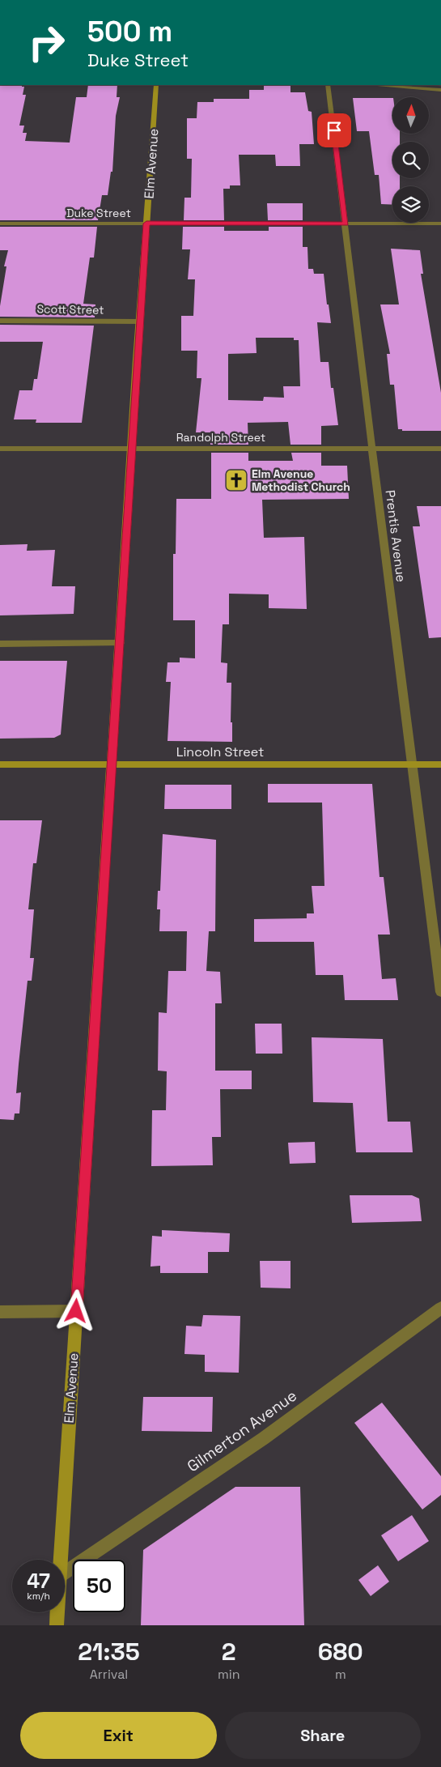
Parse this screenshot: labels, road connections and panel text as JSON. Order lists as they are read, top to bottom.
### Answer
{
  "streets": {
    "main road": ["Elm Avenue", "Lincoln Street"],
    "street": [
      "Duke Street",
      "Scott Street",
      "Randolph Street",
      "Prentis Avenue",
      "Gilmerton Avenue"
    ]
  },
  "crossings": [
    ["Elm Avenue", "Duke Street"],
    ["Elm Avenue", "Scott Street"],
    ["Elm Avenue", "Randolph Street"],
    ["Elm Avenue", "Lincoln Street"],
    ["Duke Street", "Prentis Avenue"],
    ["Randolph Street", "Prentis Avenue"],
    ["Prentis Avenue", "Lincoln Street"]
  ],
  "places": {
    "church": ["Elm Avenue Methodist Church"]
  },
  "north": "top",
  "page": {
    "turn": ["500 m", "Duke Street"],
    "speed": "47 km/h",
    "limit": "50",
    "eta": [
      "21:35",
      "Arrival",
      "2",
      "min",
      "680",
      "m"
    ],
    "buttons": ["Exit", "Share"]
  }
}
